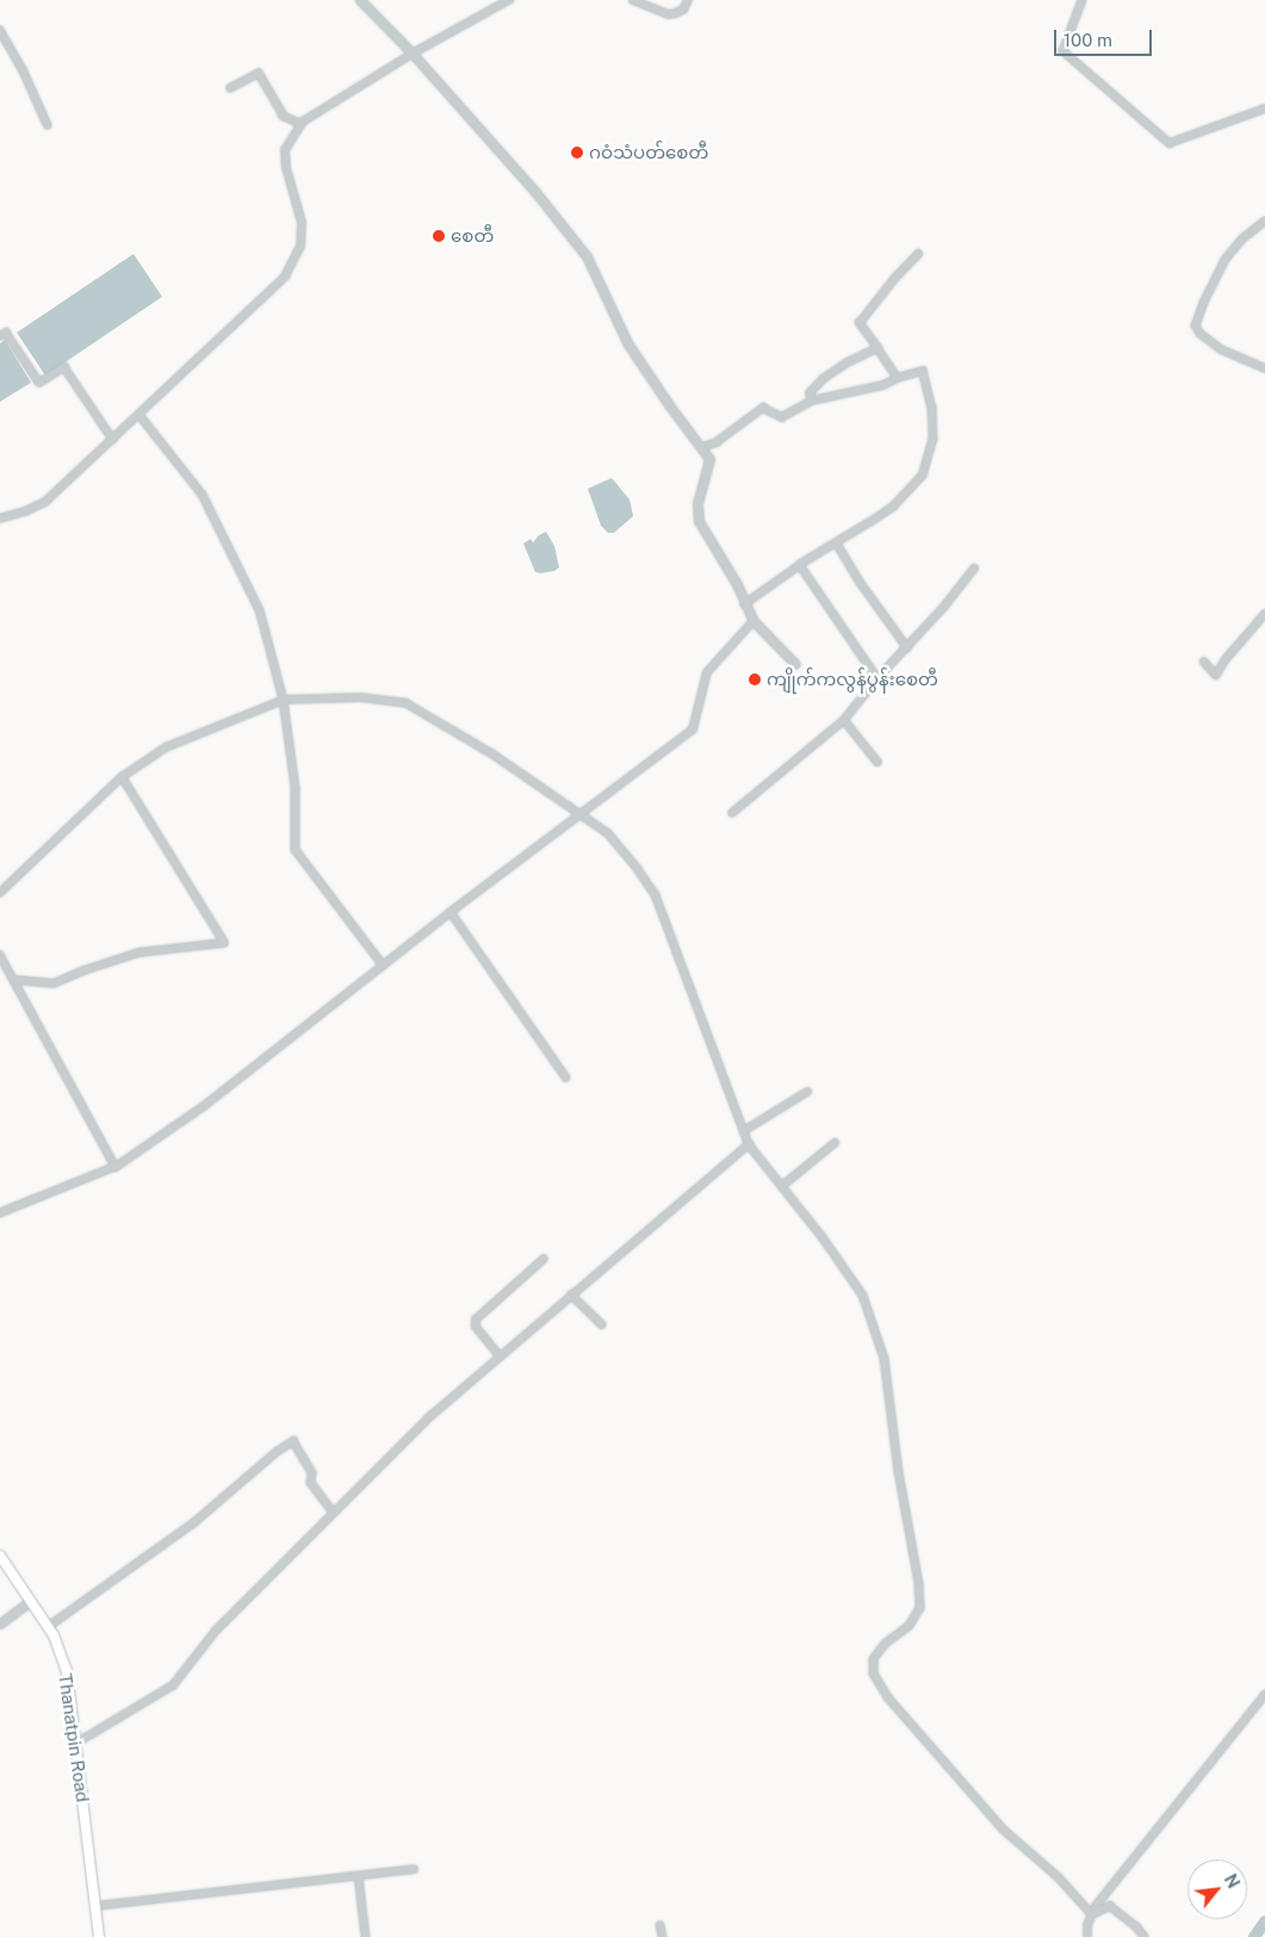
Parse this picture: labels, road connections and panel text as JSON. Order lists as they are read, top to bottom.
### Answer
{
  "streets": {
    "main road": ["Thanatpin Road"]
  },
  "places": ["ဂဝံသံပတ်စေတီ", "စေတီ", "ကျိုက်ကလွန်ပွန်းစေတီ"],
  "scale_bar": "100 m",
  "north": "top right"
}
